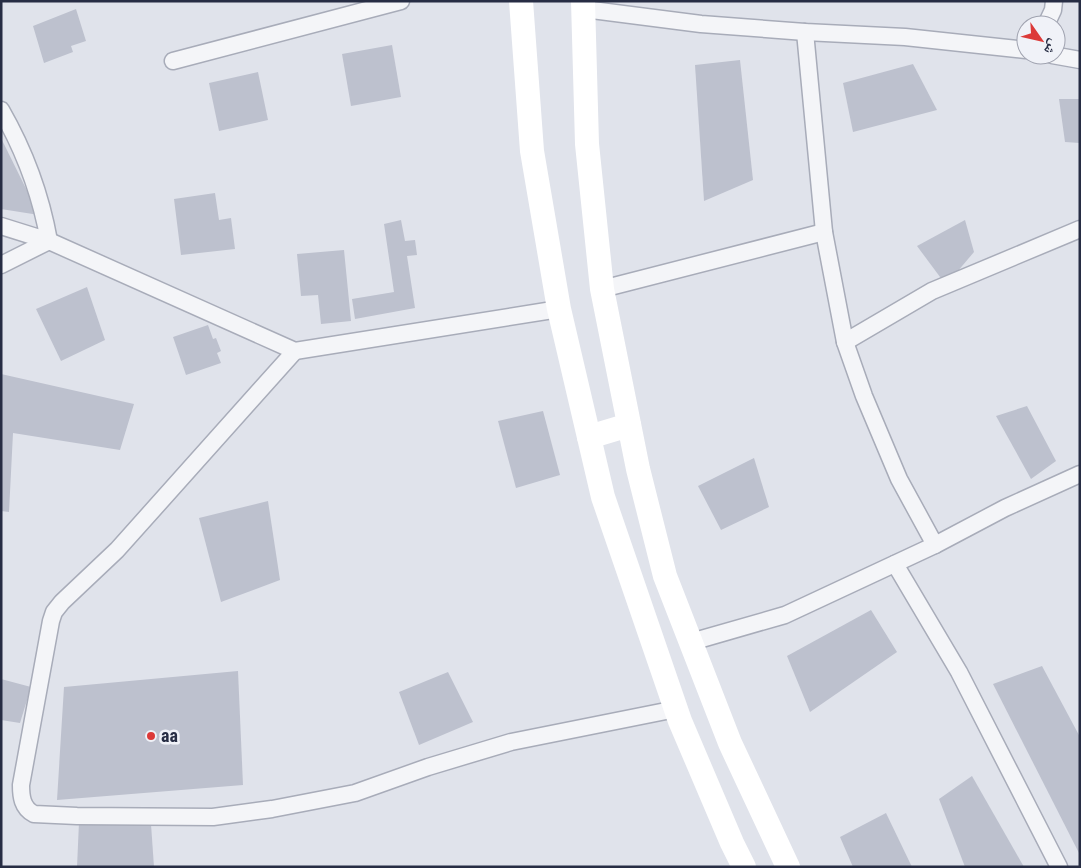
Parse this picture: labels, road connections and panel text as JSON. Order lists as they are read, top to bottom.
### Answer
{
  "places": ["aa"],
  "north": "bottom right"
}
